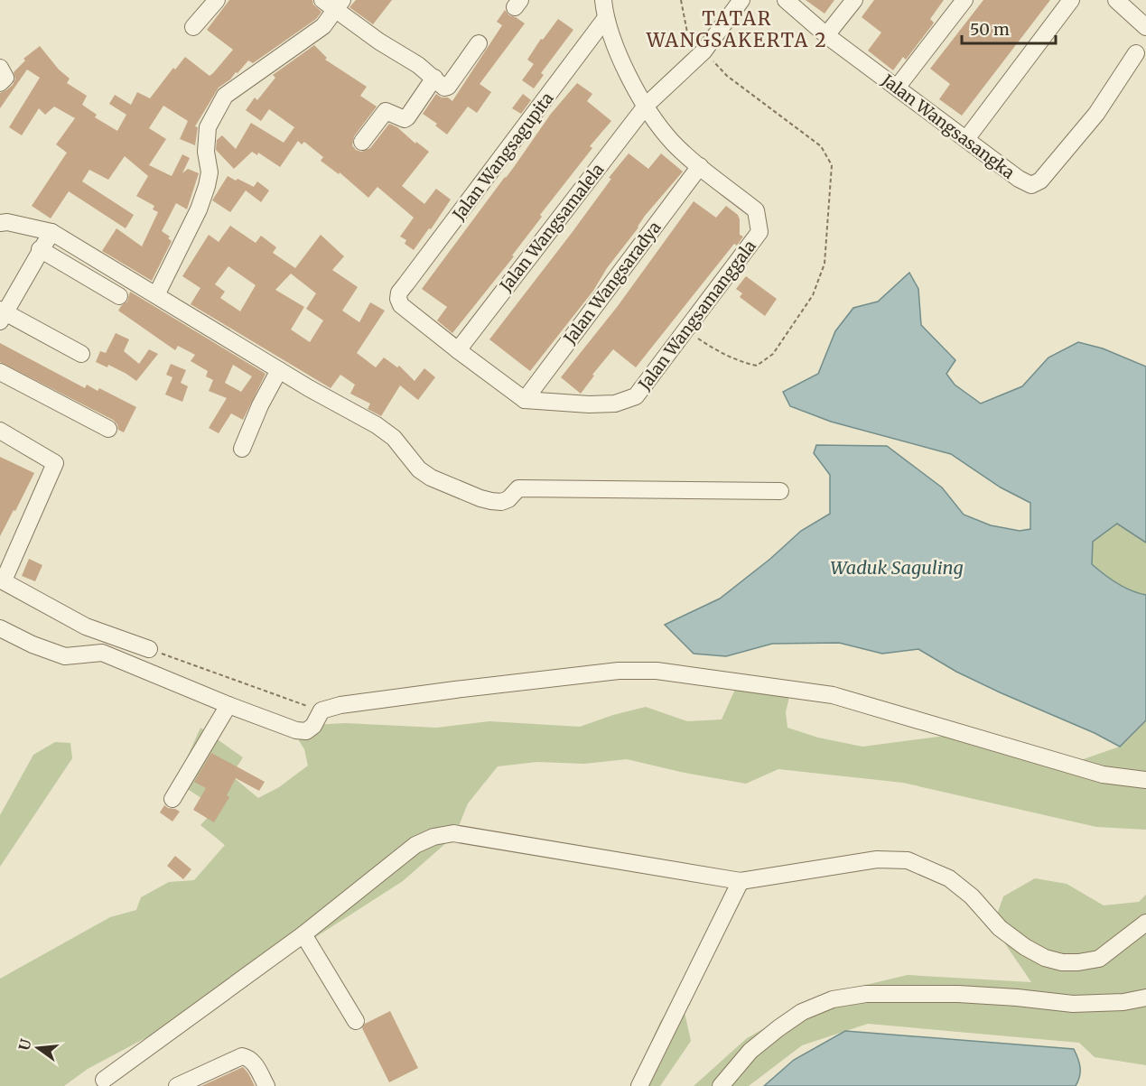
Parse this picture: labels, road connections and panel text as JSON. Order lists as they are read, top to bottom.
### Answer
{
  "streets": {
    "street": [
      "Jalan Wangsasangka",
      "Jalan Wangsagupita",
      "Jalan Wangsamalela",
      "Jalan Wangsaradya",
      "Jalan Wangsamanggala"
    ]
  },
  "crossings": [
    ["Jalan Wangsagupita", "Jalan Wangsamalela"],
    ["Jalan Wangsagupita", "Jalan Wangsamanggala"],
    ["Jalan Wangsamalela", "Jalan Wangsamanggala"],
    ["Jalan Wangsaradya", "Jalan Wangsamanggala"]
  ],
  "districts": ["TATAR WANGSAKERTA 2"],
  "water": ["Waduk Saguling"],
  "scale_bar": "50 m",
  "north": "left"
}
